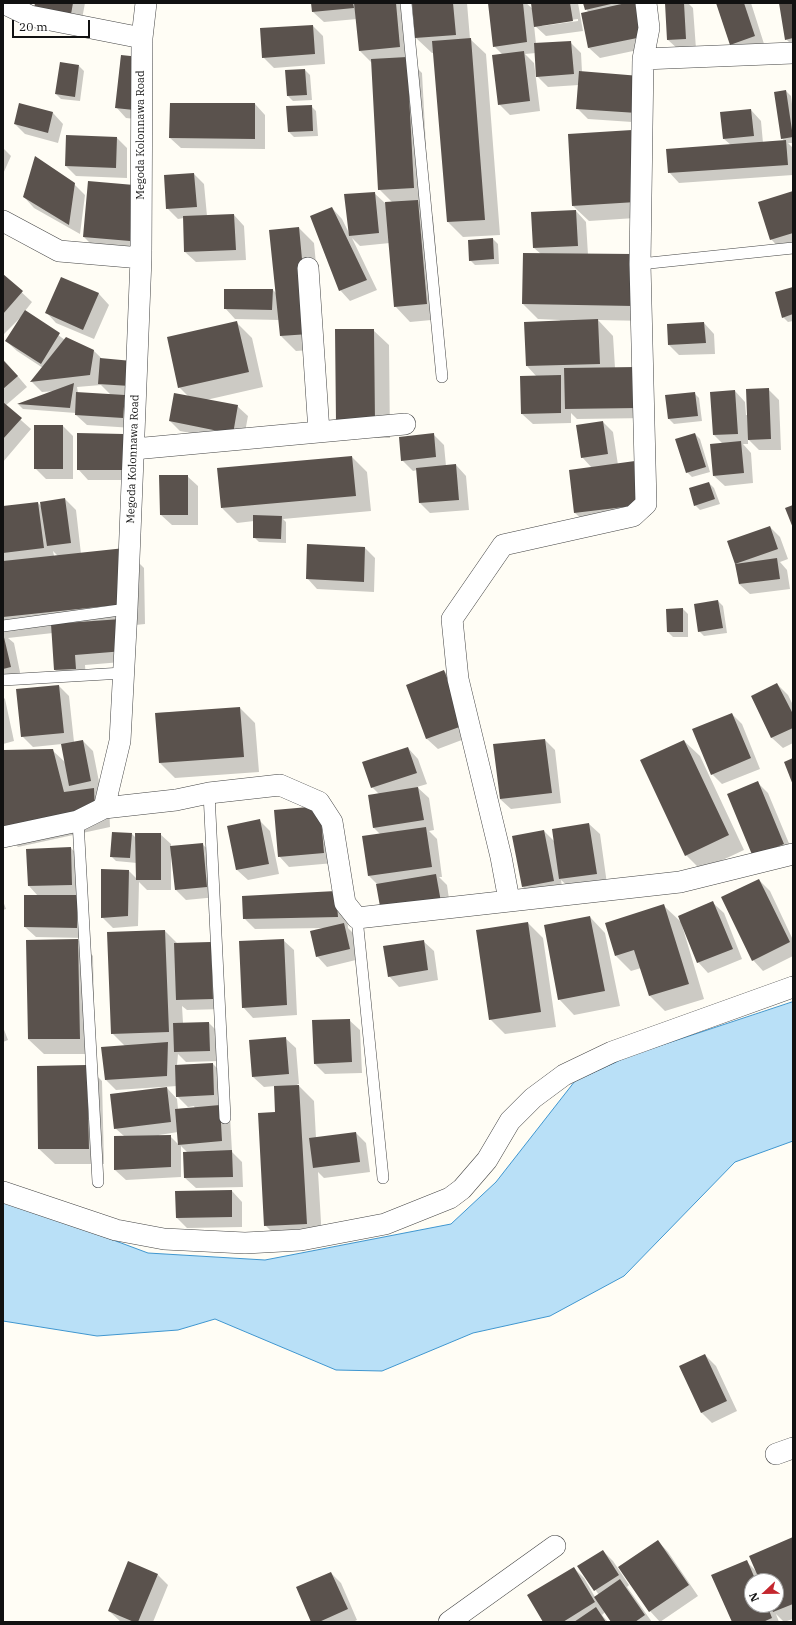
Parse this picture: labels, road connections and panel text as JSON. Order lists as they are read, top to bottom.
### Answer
{
  "streets": {
    "street": ["Megoda Kolonnawa Road"]
  },
  "scale_bar": "20 m",
  "north": "left"
}
